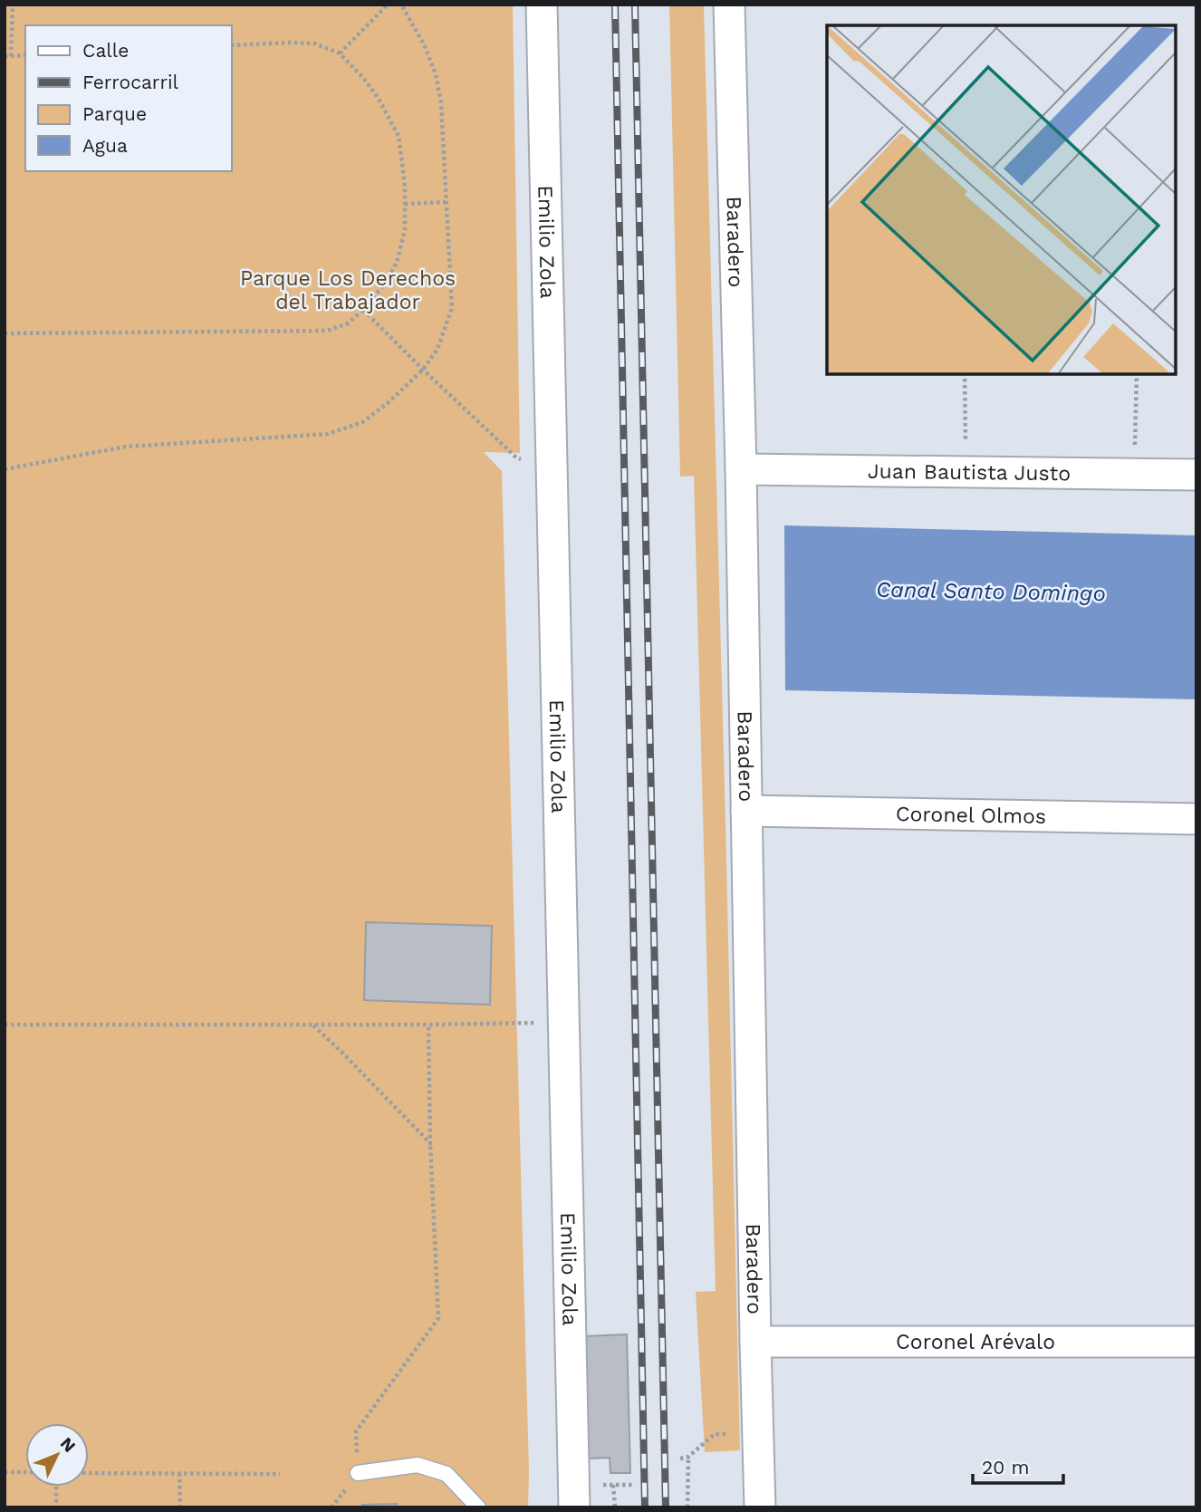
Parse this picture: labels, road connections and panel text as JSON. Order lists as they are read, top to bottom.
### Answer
{
  "streets": {
    "street": [
      "Emilio Zola",
      "Baradero",
      "Juan Bautista Justo",
      "Coronel Olmos",
      "Coronel Arévalo"
    ]
  },
  "crossings": [
    ["Baradero", "Juan Bautista Justo"],
    ["Baradero", "Coronel Olmos"],
    ["Baradero", "Coronel Arévalo"]
  ],
  "water": ["Canal Santo Domingo"],
  "parks": ["Parque Los Derechos del Trabajador"],
  "legend": [
    "Calle",
    "Ferrocarril",
    "Parque",
    "Agua"
  ],
  "scale_bar": "20 m",
  "north": "top right"
}
